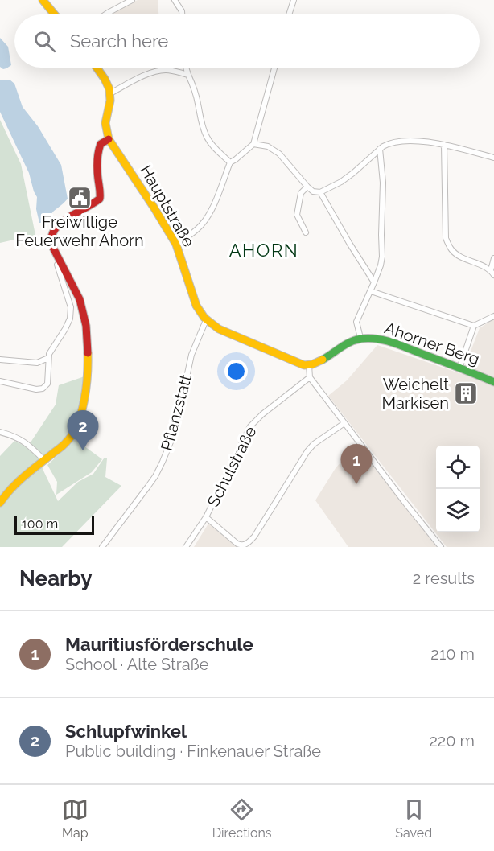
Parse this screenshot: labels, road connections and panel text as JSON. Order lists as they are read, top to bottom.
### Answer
{
  "streets": {
    "street": [
      "Hauptstraße",
      "Ahorner Berg",
      "Pflanzstatt",
      "Schulstraße"
    ]
  },
  "crossings": [
    ["Hauptstraße", "Ahorner Berg"],
    ["Hauptstraße", "Pflanzstatt"]
  ],
  "districts": ["AHORN"],
  "places": {
    "public building": ["Freiwillige Feuerwehr Ahorn"],
    "building": ["Weichelt Markisen"]
  },
  "scale_bar": "100 m",
  "page": {
    "search": "Search here",
    "pins": ["2", "1"],
    "scale": "100 m",
    "heading": ["Nearby", "2 results"],
    "list": [
      {
        "mark": "1",
        "name": "Mauritiusförderschule",
        "note": "School · Alte Straße",
        "value": "210 m"
      },
      {
        "mark": "2",
        "name": "Schlupfwinkel",
        "note": "Public building · Finkenauer Straße",
        "value": "220 m"
      }
    ],
    "nav": ["Map", "Directions", "Saved"]
  }
}
